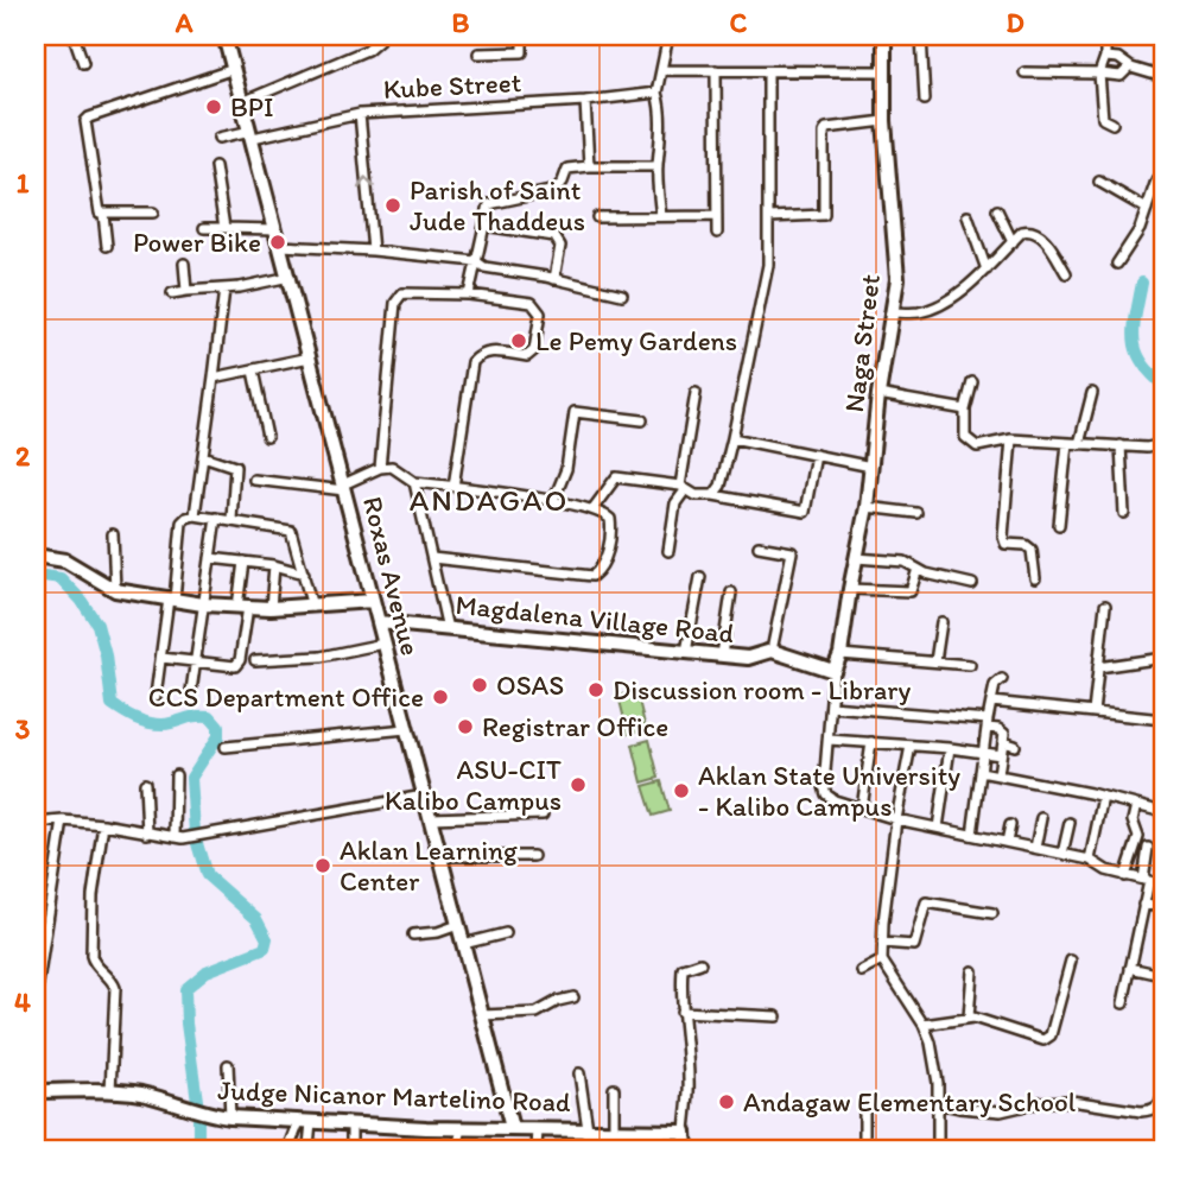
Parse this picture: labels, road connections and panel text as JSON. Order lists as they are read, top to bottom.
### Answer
{
  "streets": {
    "street": [
      "Kube Street",
      "Naga Street",
      "Roxas Avenue",
      "Magdalena Village Road",
      "Judge Nicanor Martelino Road"
    ]
  },
  "crossings": [
    ["Kube Street", "Roxas Avenue"],
    ["Roxas Avenue", "Magdalena Village Road"],
    ["Roxas Avenue", "Judge Nicanor Martelino Road"]
  ],
  "districts": ["ANDAGAO"],
  "places": [
    "BPI",
    "Parish of Saint Jude Thaddeus",
    "Power Bike",
    "Le Pemy Gardens",
    "OSAS",
    "Discussion room - Library",
    "CCS Department Office",
    "Registrar Office",
    "ASU-CIT Kalibo Campus",
    "Aklan State University - Kalibo Campus",
    "Aklan Learning Center",
    "Andagaw Elementary School"
  ],
  "grid": {
    "columns": [
      "A",
      "B",
      "C",
      "D"
    ],
    "rows": [
      "1",
      "2",
      "3",
      "4"
    ]
  }
}
